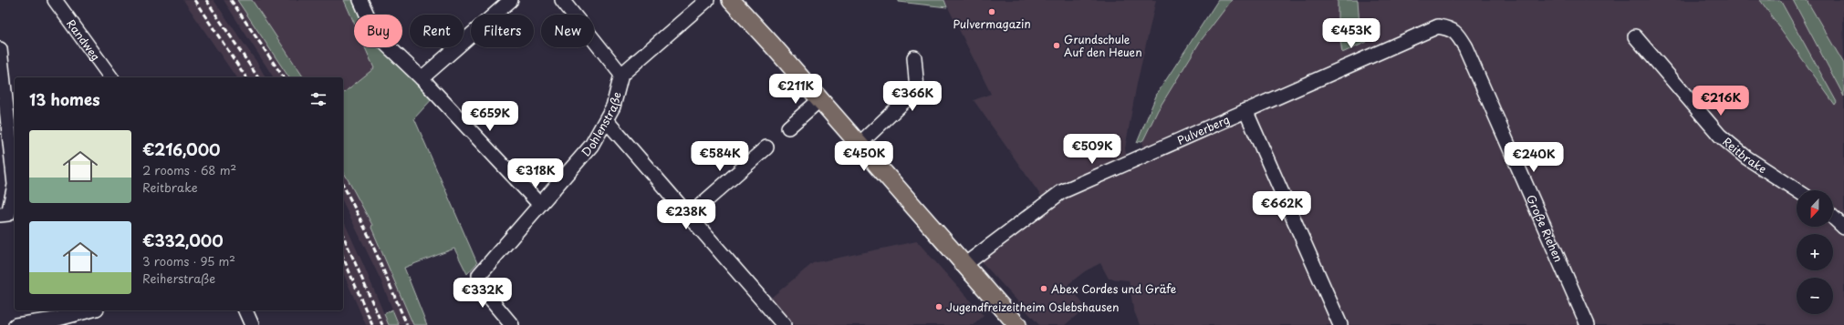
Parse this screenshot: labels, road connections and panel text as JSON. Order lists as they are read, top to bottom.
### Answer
{
  "streets": {
    "street": [
      "Randweg",
      "Dohlenstraße",
      "Pulverberg",
      "Reitbrake",
      "Große Riehen"
    ]
  },
  "crossings": [
    ["Pulverberg", "Große Riehen"]
  ],
  "places": [
    "Pulvermagazin",
    "Grundschule Auf den Heuen",
    "Abex Cordes und Gräfe",
    "Jugendfreizeitheim Oslebshausen"
  ],
  "north": "bottom",
  "page": {
    "chip": [
      "Buy",
      "Rent",
      "Filters",
      "New"
    ],
    "price": [
      "€453K",
      "€211K",
      "€366K",
      "€216K",
      "€659K",
      "€509K",
      "€584K",
      "€450K",
      "€240K",
      "€318K",
      "€662K",
      "€238K",
      "€332K"
    ],
    "heading": "13 homes",
    "list": [
      {
        "name": "€216,000",
        "note": "2 rooms · 68 m² · Reitbrake"
      },
      {
        "name": "€332,000",
        "note": "3 rooms · 95 m² · Reiherstraße"
      }
    ],
    "map_buttons": ["+", "−"]
  }
}
